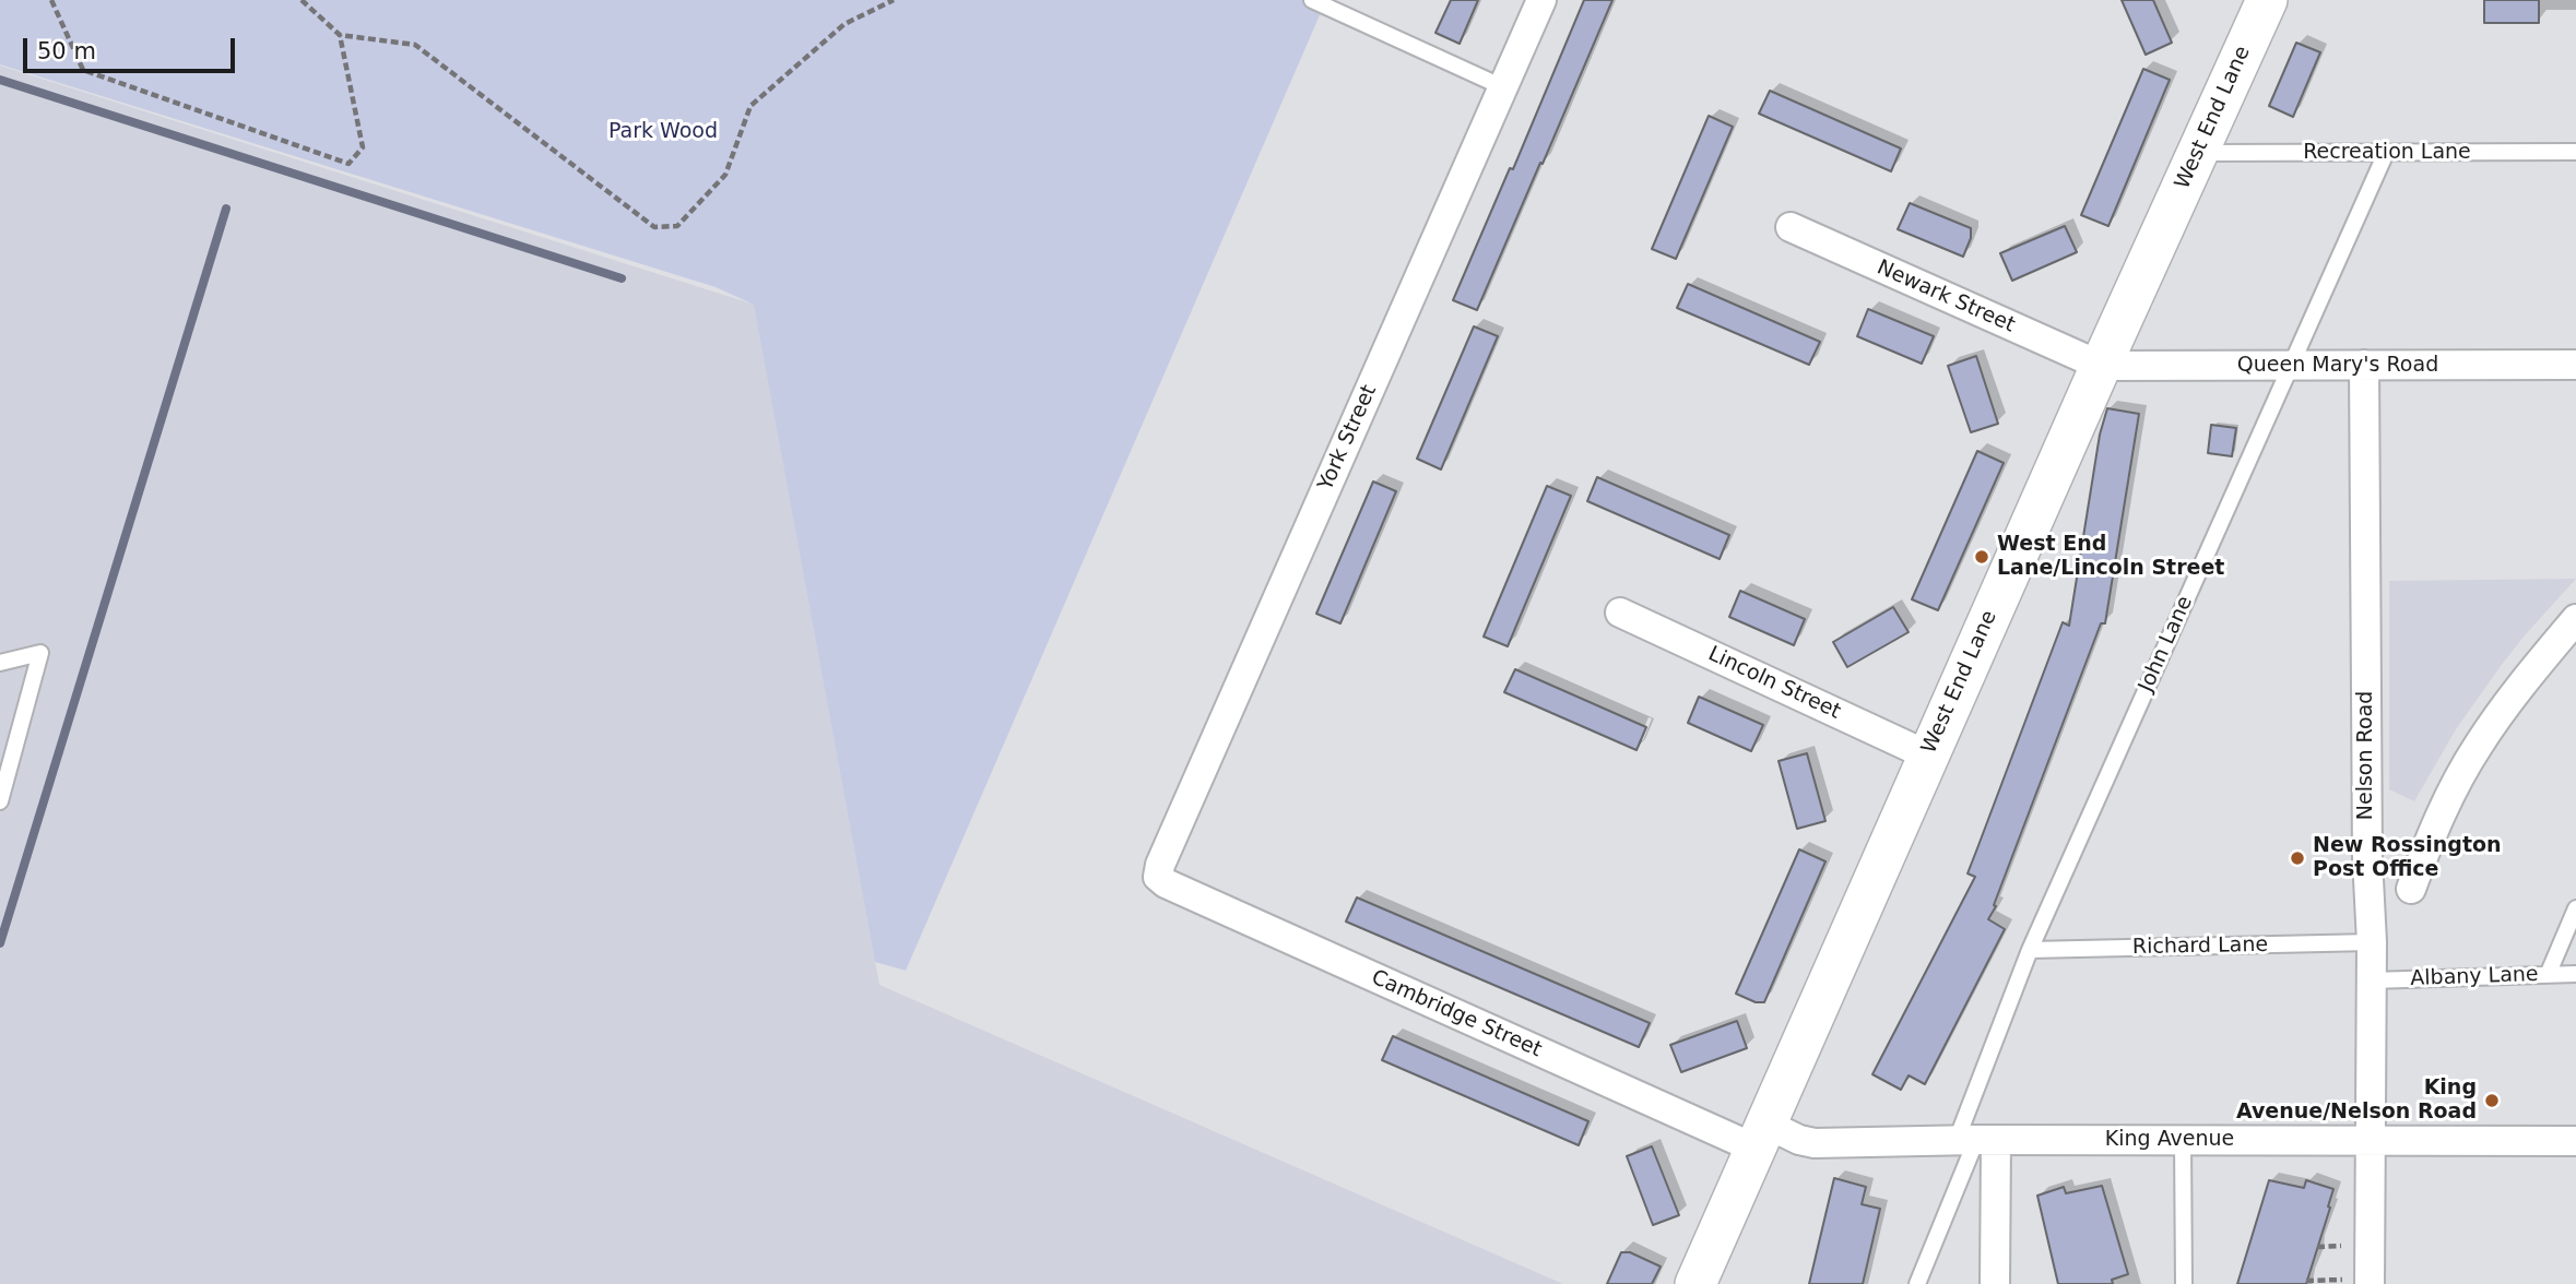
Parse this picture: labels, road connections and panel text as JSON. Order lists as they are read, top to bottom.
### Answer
{
  "streets": {
    "street": [
      "West End Lane",
      "Newark Street",
      "Queen Mary's Road",
      "York Street",
      "Lincoln Street",
      "Nelson Road",
      "Cambridge Street",
      "King Avenue"
    ],
    "lane": [
      "Recreation Lane",
      "John Lane",
      "Richard Lane",
      "Albany Lane"
    ]
  },
  "crossings": [
    ["West End Lane", "Recreation Lane"],
    ["West End Lane", "Newark Street"],
    ["West End Lane", "Queen Mary's Road"],
    ["West End Lane", "Lincoln Street"],
    ["West End Lane", "Cambridge Street"],
    ["West End Lane", "King Avenue"],
    ["Recreation Lane", "John Lane"],
    ["Newark Street", "Queen Mary's Road"],
    ["Queen Mary's Road", "John Lane"],
    ["Queen Mary's Road", "Nelson Road"],
    ["York Street", "Cambridge Street"],
    ["John Lane", "Richard Lane"],
    ["John Lane", "King Avenue"],
    ["Nelson Road", "Richard Lane"],
    ["Nelson Road", "Albany Lane"],
    ["Nelson Road", "King Avenue"],
    ["Cambridge Street", "King Avenue"]
  ],
  "parks": ["Park Wood"],
  "places": ["West End Lane/Lincoln Street", "New Rossington Post Office", "King Avenue/Nelson Road"],
  "scale_bar": "50 m"
}
